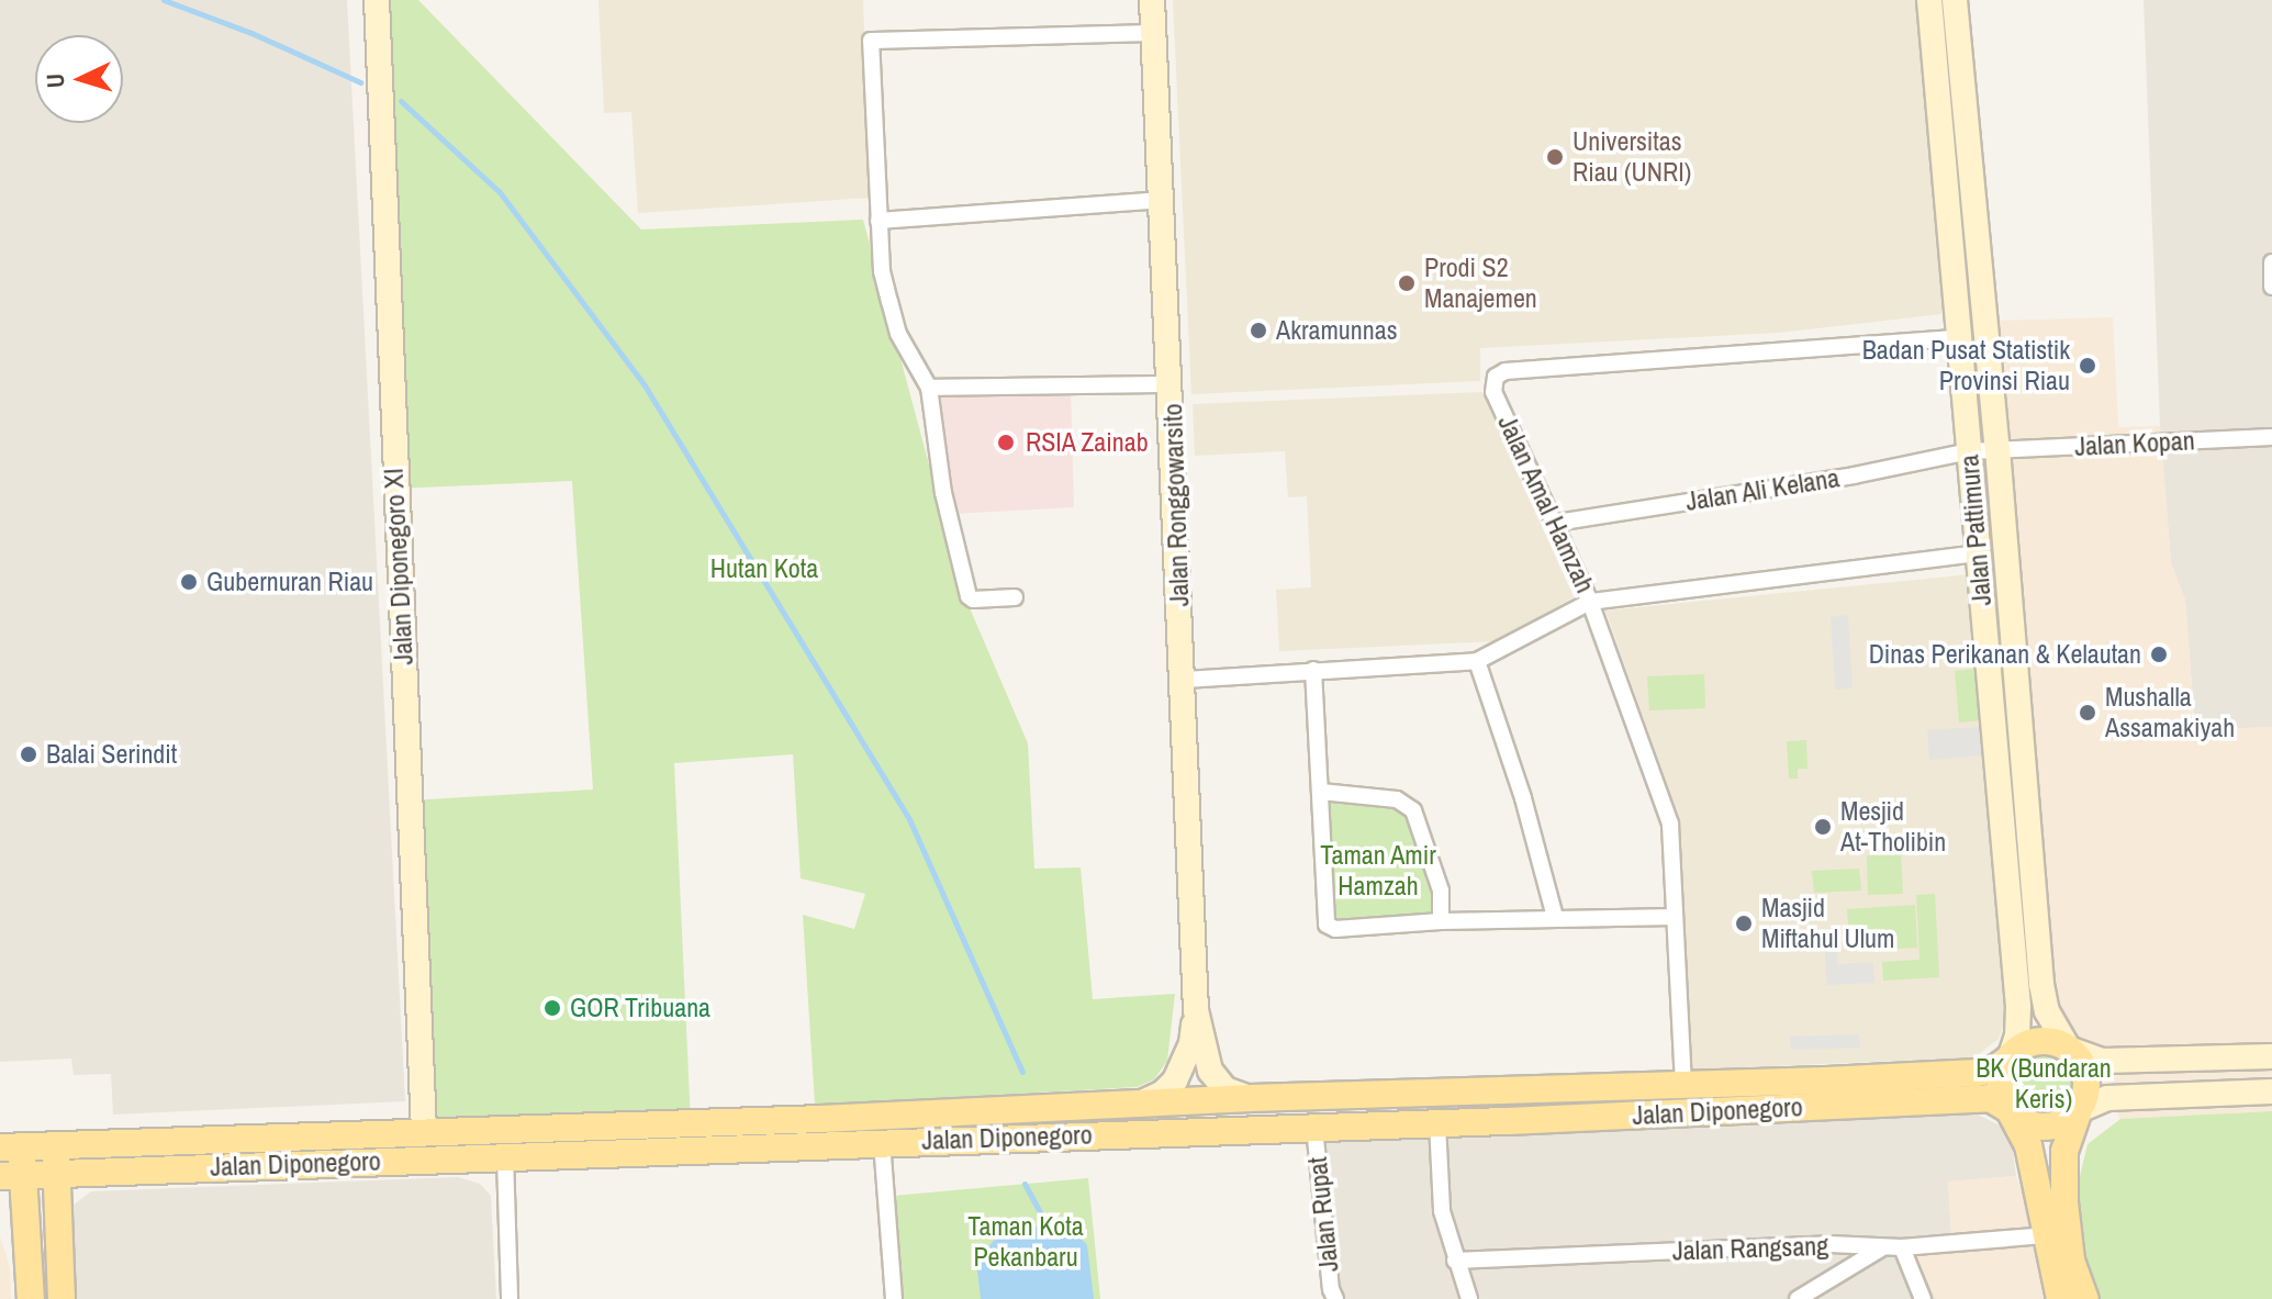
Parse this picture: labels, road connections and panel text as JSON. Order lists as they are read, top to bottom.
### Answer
{
  "streets": {
    "main road": [
      "Jalan Ronggowarsito",
      "Jalan Pattimura",
      "Jalan Diponegoro XI",
      "Jalan Diponegoro"
    ],
    "street": [
      "Jalan Kopan",
      "Jalan Ali Kelana",
      "Jalan Amal Hamzah",
      "Jalan Rupat",
      "Jalan Rangsang"
    ]
  },
  "crossings": [
    ["Jalan Kopan", "Jalan Ali Kelana"],
    ["Jalan Kopan", "Jalan Pattimura"],
    ["Jalan Ali Kelana", "Jalan Amal Hamzah"],
    ["Jalan Ali Kelana", "Jalan Pattimura"],
    ["Jalan Amal Hamzah", "Jalan Pattimura"],
    ["Jalan Amal Hamzah", "Jalan Diponegoro"],
    ["Jalan Ronggowarsito", "Jalan Diponegoro"],
    ["Jalan Pattimura", "Jalan Diponegoro"],
    ["Jalan Diponegoro XI", "Jalan Diponegoro"],
    ["Jalan Diponegoro", "Jalan Rupat"]
  ],
  "parks": [
    "Hutan Kota",
    "Taman Amir Hamzah",
    "BK (Bundaran Keris)",
    "Taman Kota Pekanbaru"
  ],
  "places": [
    "Universitas Riau (UNRI)",
    "Prodi S2 Manajemen",
    "Akramunnas",
    "Badan Pusat Statistik Provinsi Riau",
    "RSIA Zainab",
    "Gubernuran Riau",
    "Dinas Perikanan & Kelautan",
    "Mushalla Assamakiyah",
    "Balai Serindit",
    "Mesjid At-Tholibin",
    "Masjid Miftahul Ulum",
    "GOR Tribuana"
  ],
  "north": "left"
}
